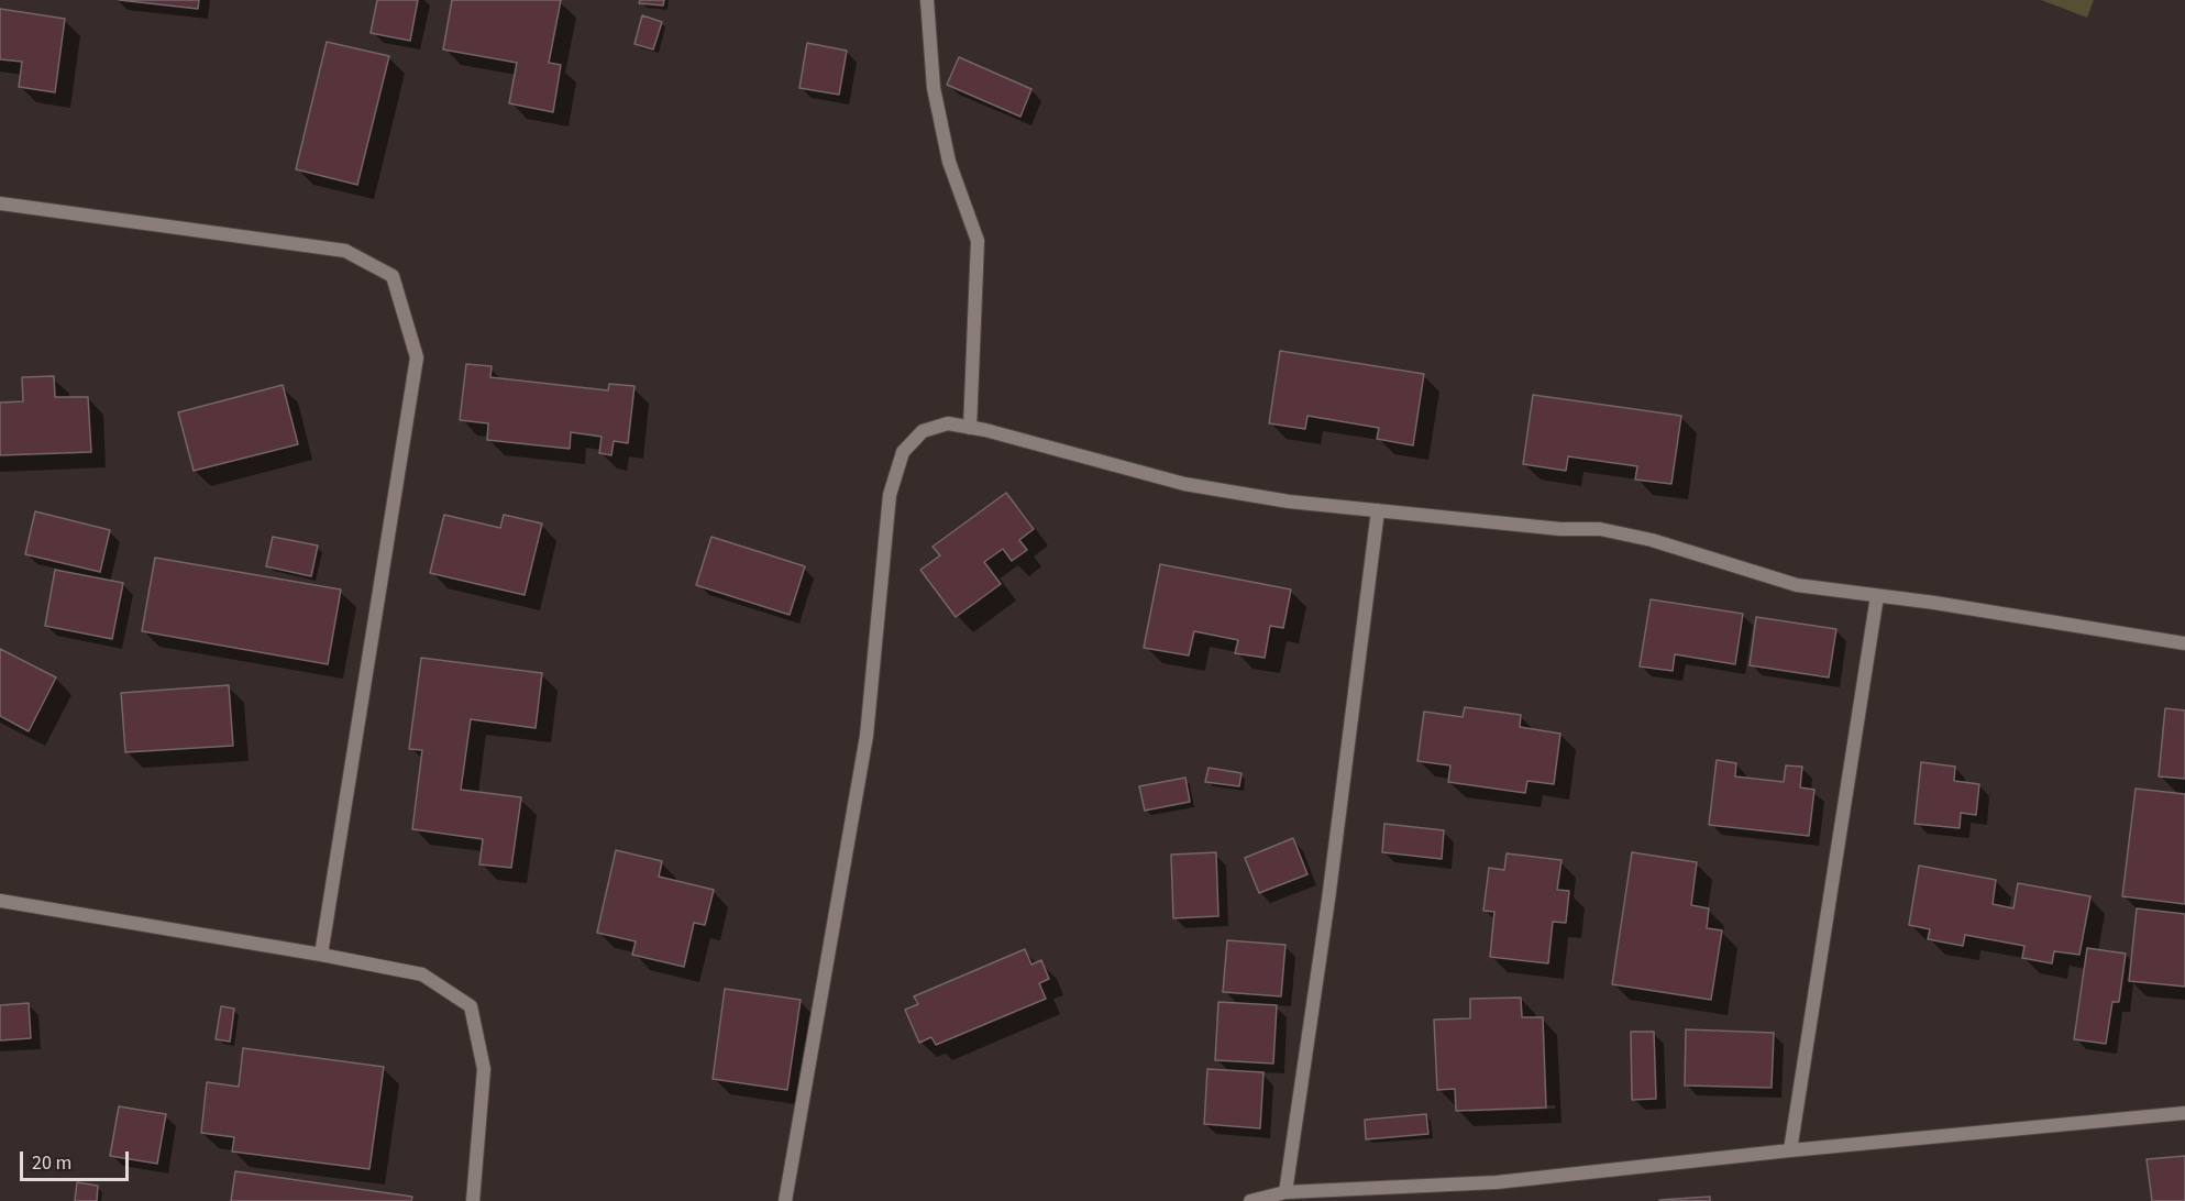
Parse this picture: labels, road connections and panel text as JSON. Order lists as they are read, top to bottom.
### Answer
{
  "scale_bar": "20 m"
}
